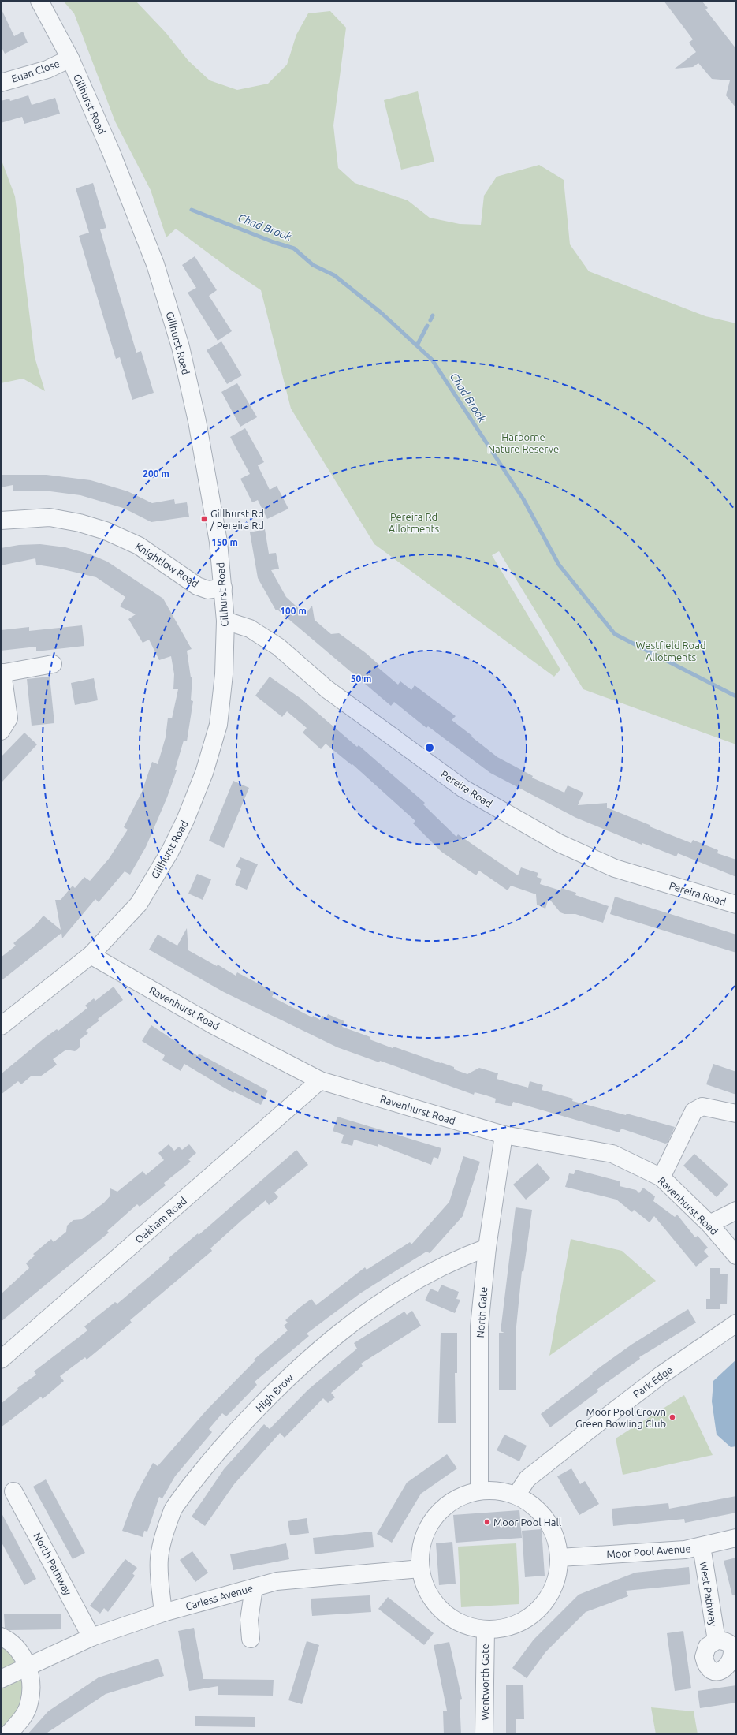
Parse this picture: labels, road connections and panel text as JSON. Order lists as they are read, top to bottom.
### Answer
{
  "streets": {
    "street": [
      "Euan Close",
      "Gillhurst Road",
      "Knightlow Road",
      "Pereira Road",
      "Ravenhurst Road",
      "Oakham Road",
      "North Gate",
      "Park Edge",
      "High Brow",
      "Moor Pool Avenue",
      "North Pathway",
      "West Pathway",
      "Carless Avenue",
      "Wentworth Gate"
    ]
  },
  "crossings": [
    ["Euan Close", "Gillhurst Road"],
    ["Gillhurst Road", "Knightlow Road"],
    ["Gillhurst Road", "Pereira Road"],
    ["Gillhurst Road", "Ravenhurst Road"],
    ["Ravenhurst Road", "Oakham Road"],
    ["Ravenhurst Road", "North Gate"],
    ["North Gate", "High Brow"],
    ["High Brow", "Carless Avenue"],
    ["Moor Pool Avenue", "West Pathway"],
    ["North Pathway", "Carless Avenue"]
  ],
  "water": ["Chad Brook"],
  "parks": ["Harborne Nature Reserve", "Pereira Rd Allotments", "Westfield Road Allotments"],
  "places": {
    "transit": ["Gillhurst Rd / Pereira Rd"],
    "other": ["Moor Pool Crown Green Bowling Club", "Moor Pool Hall"]
  },
  "rings": [
    "200 m",
    "150 m",
    "100 m",
    "50 m"
  ]
}
